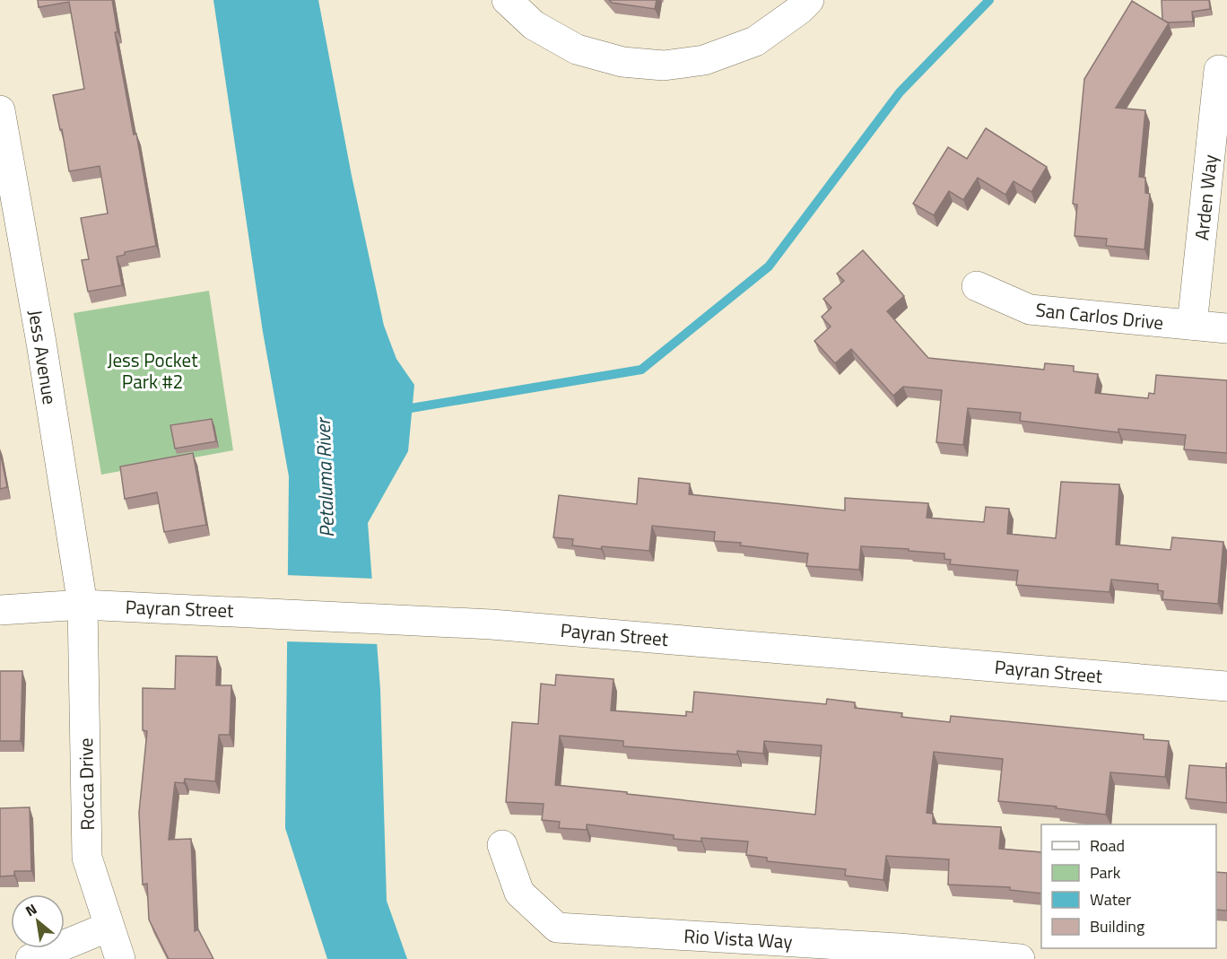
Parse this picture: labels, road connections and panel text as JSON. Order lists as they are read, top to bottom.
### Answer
{
  "streets": {
    "street": [
      "Arden Way",
      "San Carlos Drive",
      "Jess Avenue",
      "Payran Street",
      "Rocca Drive",
      "Rio Vista Way"
    ]
  },
  "crossings": [
    ["Arden Way", "San Carlos Drive"],
    ["Jess Avenue", "Payran Street"],
    ["Jess Avenue", "Rocca Drive"],
    ["Payran Street", "Rocca Drive"]
  ],
  "water": ["Petaluma River"],
  "parks": ["Jess Pocket Park #2"],
  "legend": [
    "Road",
    "Park",
    "Water",
    "Building"
  ],
  "north": "top left"
}
